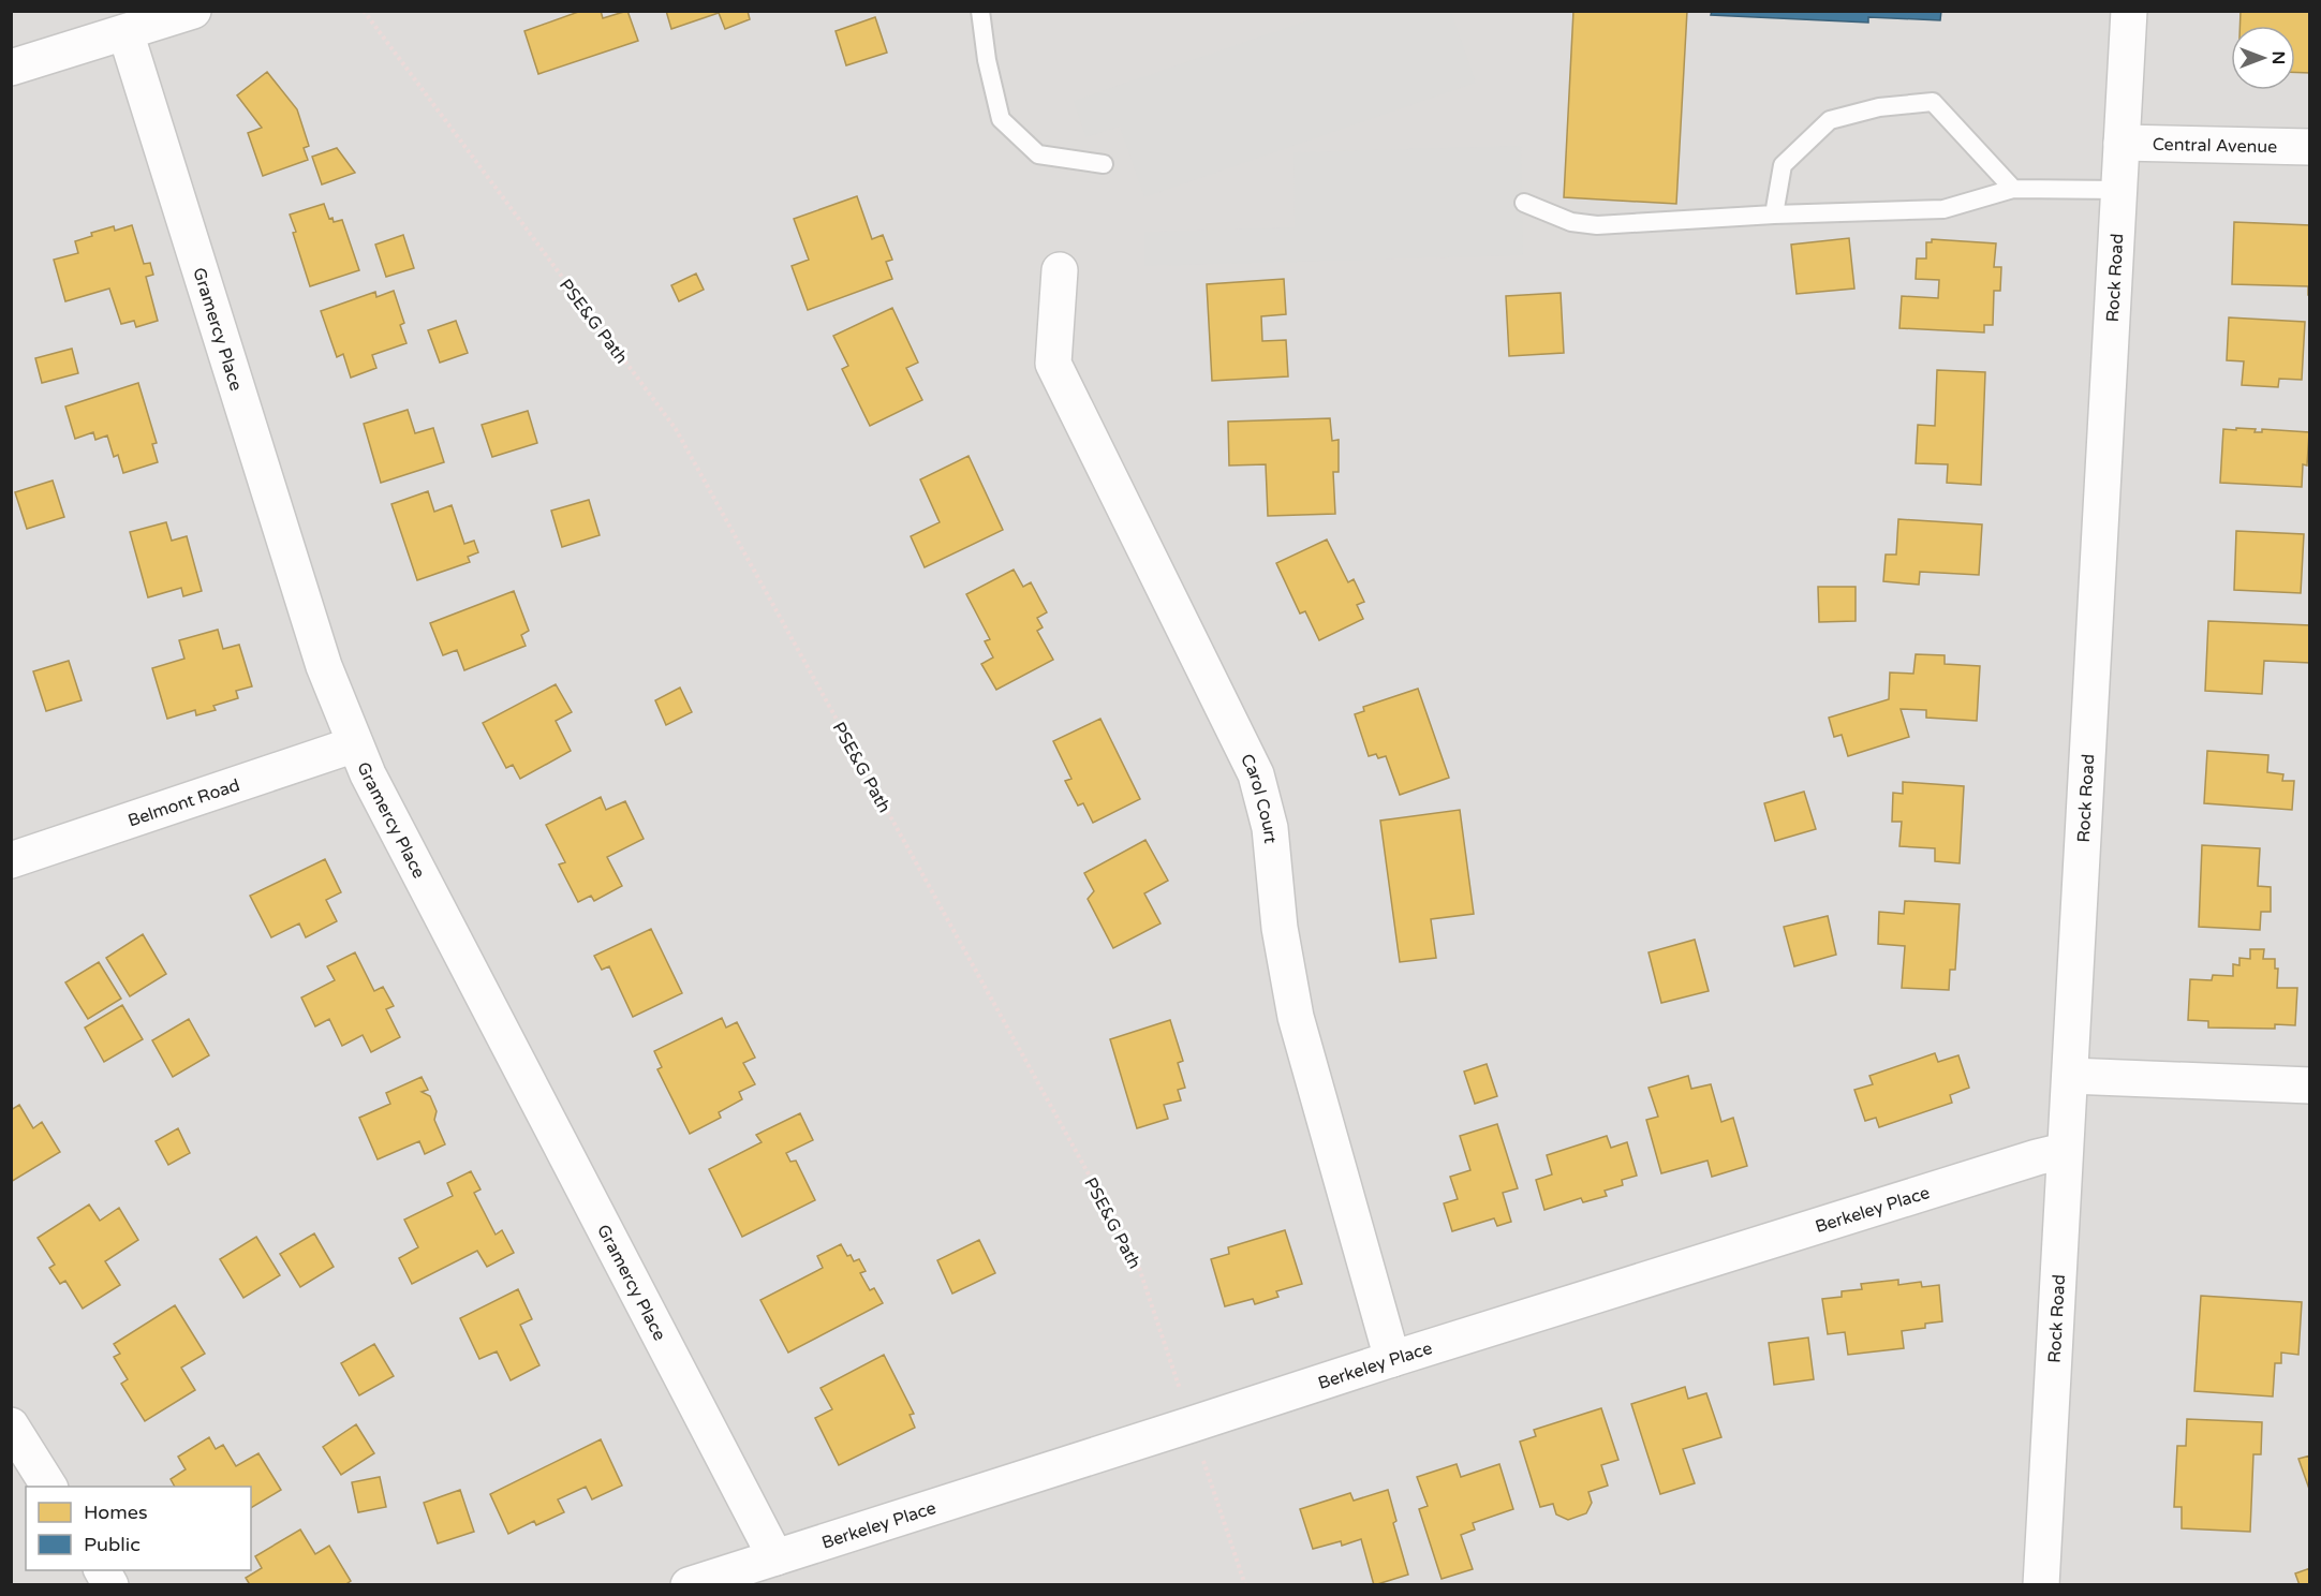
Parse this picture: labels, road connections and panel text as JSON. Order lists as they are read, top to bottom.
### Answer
{
  "streets": {
    "street": [
      "Central Avenue",
      "Rock Road",
      "Gramercy Place",
      "Carol Court",
      "Belmont Road",
      "Berkeley Place"
    ],
    "path": ["PSE&G Path"]
  },
  "crossings": [
    ["Central Avenue", "Rock Road"],
    ["Rock Road", "Berkeley Place"],
    ["PSE&G Path", "Berkeley Place"],
    ["Gramercy Place", "Belmont Road"],
    ["Gramercy Place", "Berkeley Place"],
    ["Carol Court", "Berkeley Place"]
  ],
  "legend": ["Homes", "Public"],
  "north": "right"
}
